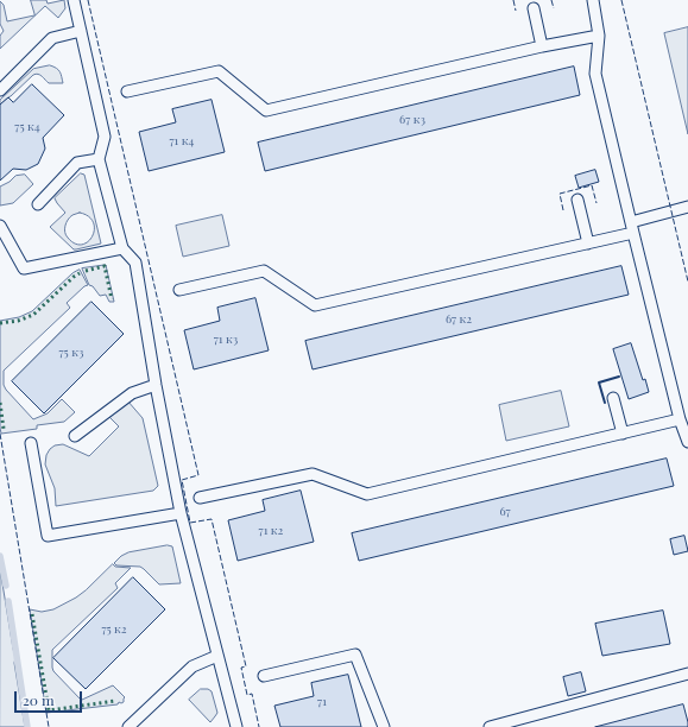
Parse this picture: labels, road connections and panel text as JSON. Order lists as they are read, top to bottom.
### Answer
{
  "house_numbers": [
    "67 к3",
    "75 к4",
    "71 к4",
    "67 к2",
    "71 к3",
    "75 к3",
    "67",
    "71 к2",
    "75 к2",
    "71"
  ],
  "scale_bar": "20 m"
}
